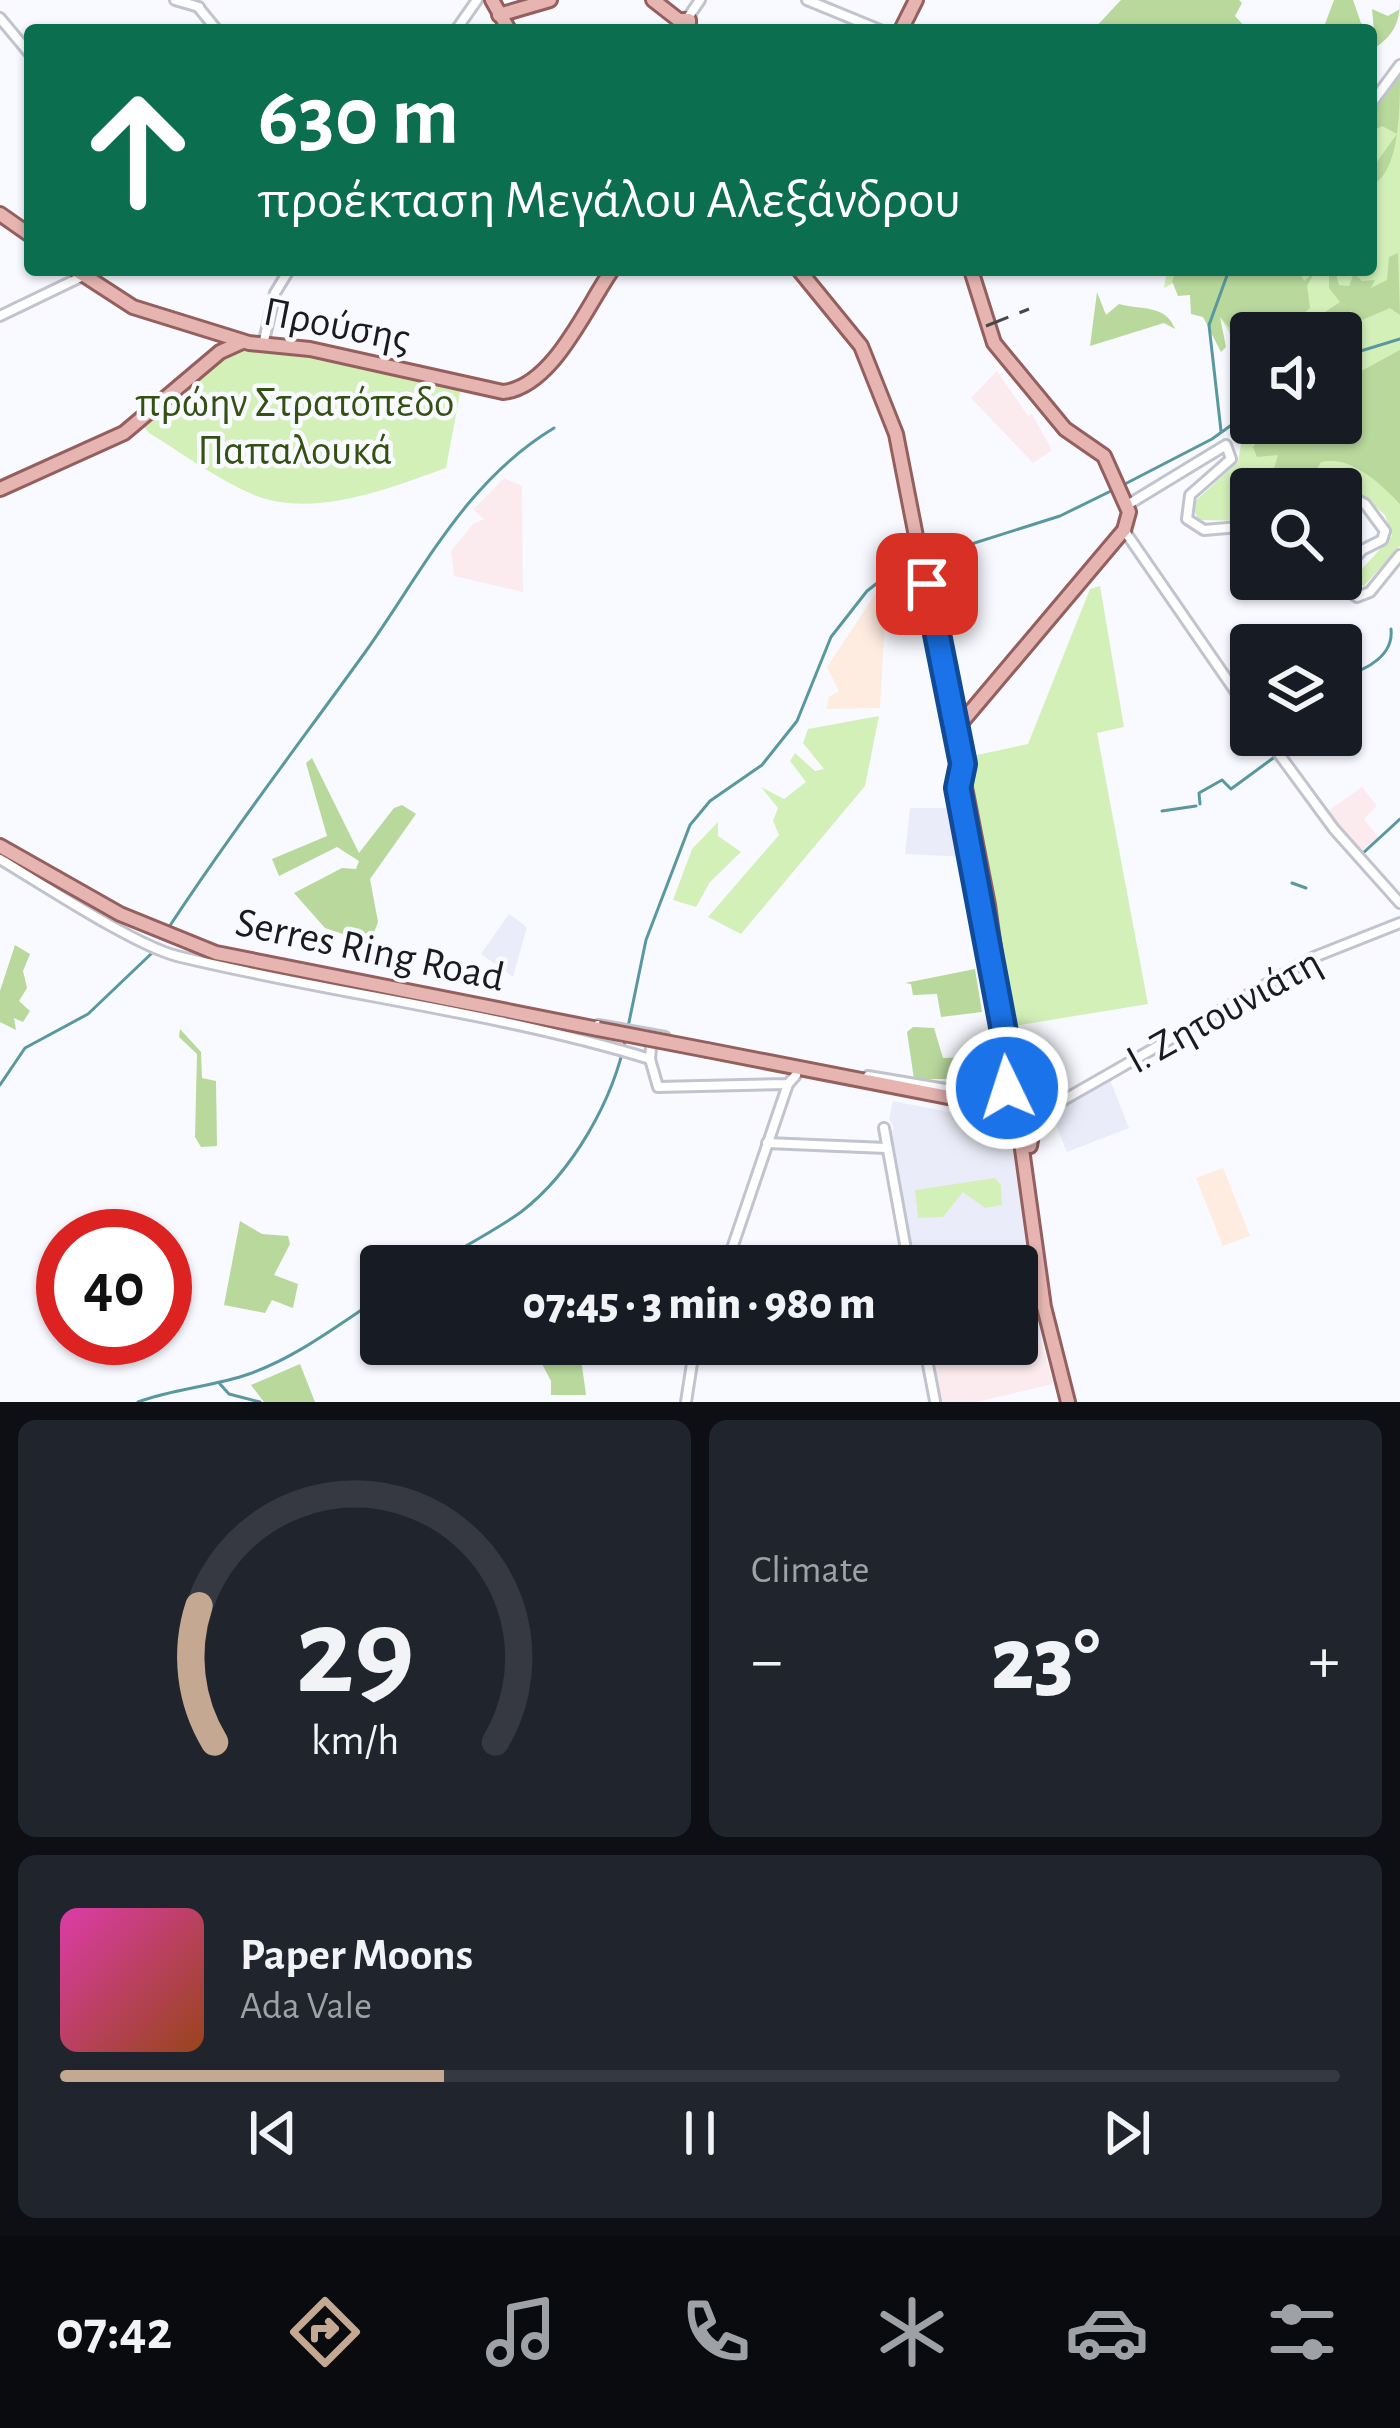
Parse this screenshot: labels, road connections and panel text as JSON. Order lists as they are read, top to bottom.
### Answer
{
  "streets": {
    "main road": ["Προύσης", "Serres Ring Road"],
    "street": ["Ι. Ζητουνιάτη"]
  },
  "crossings": [
    ["Serres Ring Road", "Ι. Ζητουνιάτη"]
  ],
  "parks": ["πρώην Στρατόπεδο Παπαλουκά"],
  "page": {
    "turn": ["630 m", "προέκταση Μεγάλου Αλεξάνδρου"],
    "limit": "40",
    "trip": "07:45 · 3 min · 980 m",
    "tile": "Climate",
    "heat": ["−", "23°", "+"],
    "song": ["Paper Moons", "Ada Vale"],
    "tabs": "07:42",
    "gauge": ["29", "km/h"]
  }
}
